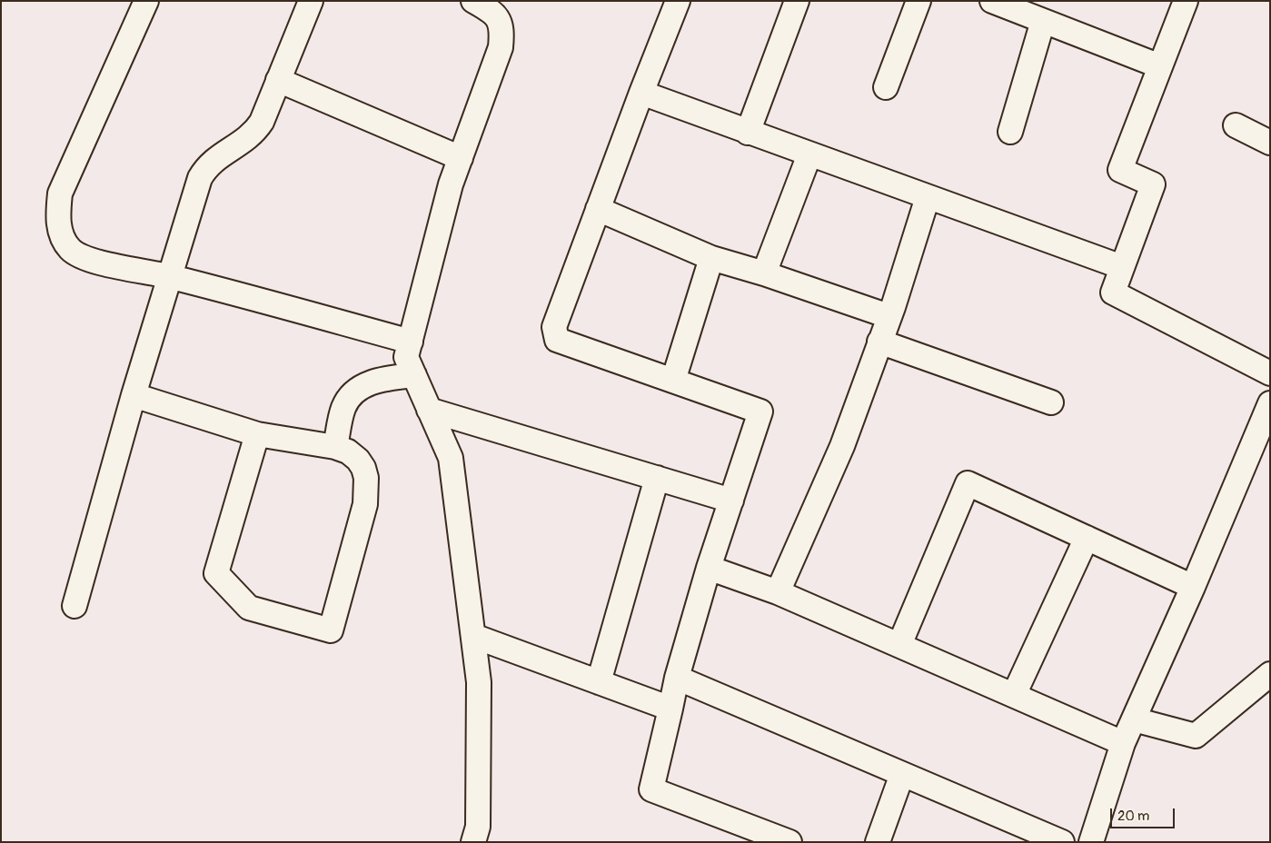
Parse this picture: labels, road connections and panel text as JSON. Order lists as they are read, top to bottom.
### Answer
{
  "scale_bar": "20 m"
}
